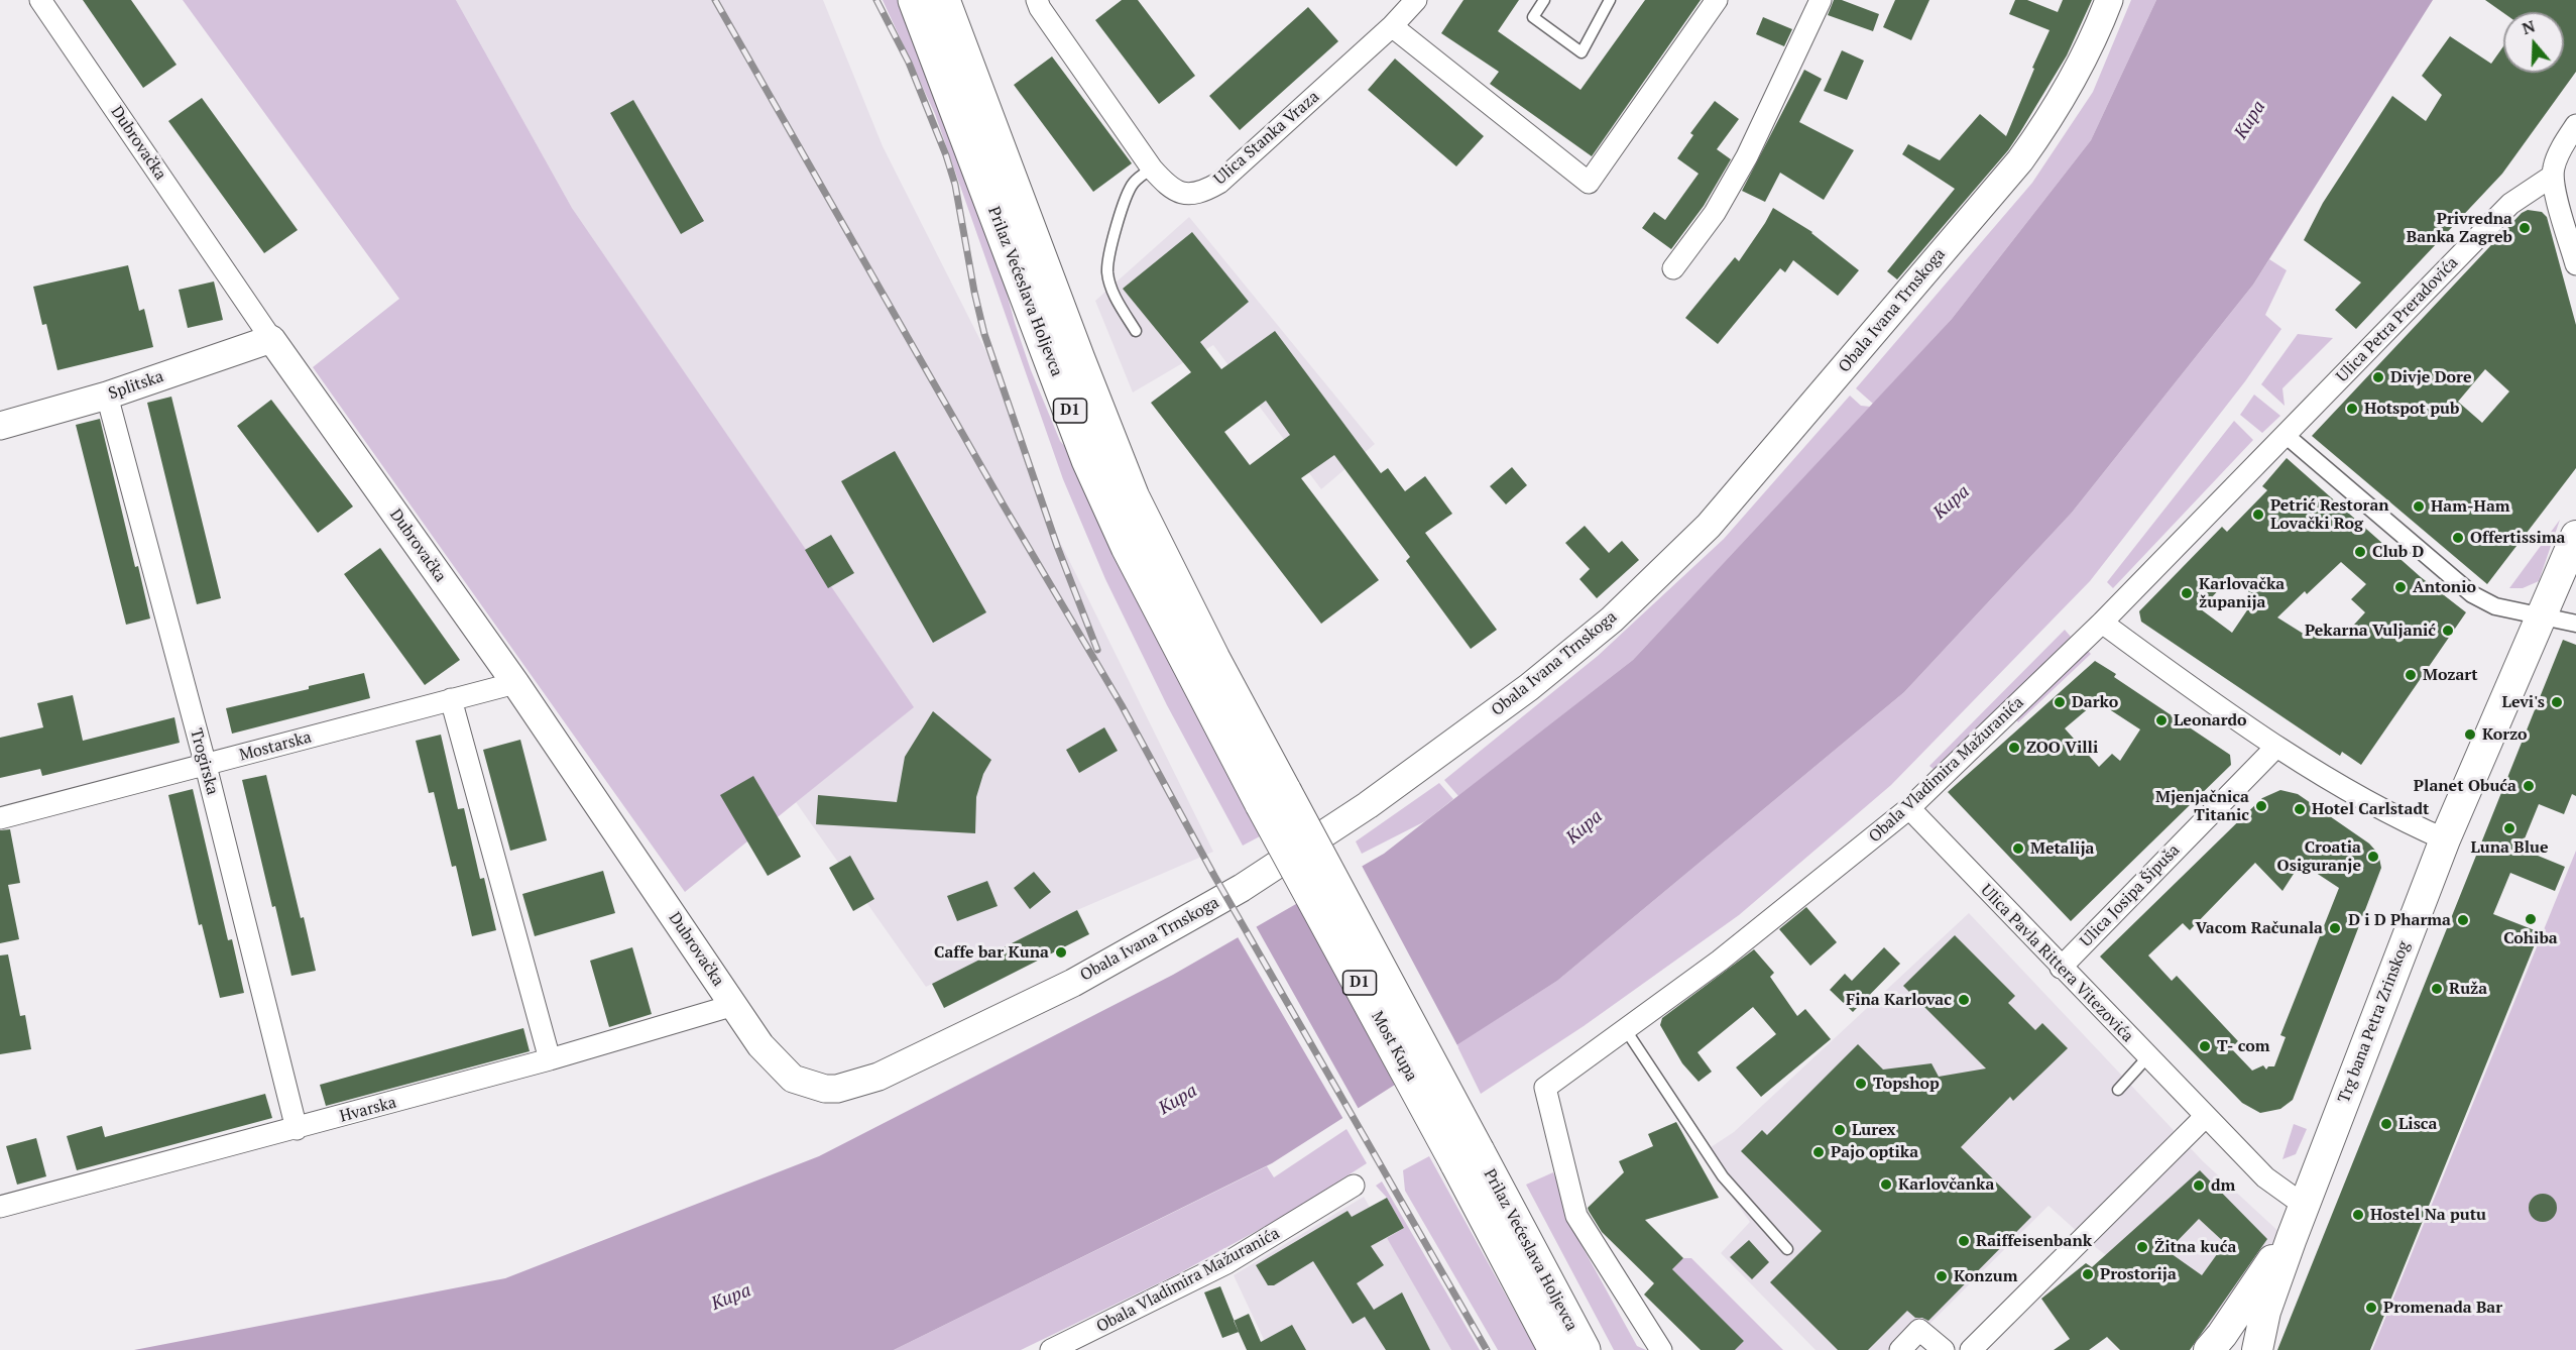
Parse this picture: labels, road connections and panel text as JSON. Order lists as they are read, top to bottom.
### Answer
{
  "streets": {
    "highway": ["Prilaz Većeslava Holjevca", "D1", "Most Kupa"],
    "main road": ["Trg bana Petra Zrinskog"],
    "street": [
      "Ulica Stanka Vraza",
      "Dubrovačka",
      "Obala Ivana Trnskoga",
      "Ulica Petra Preradovića",
      "Splitska",
      "Mostarska",
      "Trogirska",
      "Obala Vladimira Mažuranića",
      "Ulica Josipa Šipuša",
      "Ulica Pavla Rittera Vitezovića",
      "Hvarska"
    ]
  },
  "crossings": [
    ["Dubrovačka", "Obala Ivana Trnskoga"],
    ["Dubrovačka", "Splitska"],
    ["Dubrovačka", "Mostarska"],
    ["Dubrovačka", "Hvarska"],
    ["Prilaz Većeslava Holjevca", "Most Kupa"],
    ["Ulica Petra Preradovića", "Obala Vladimira Mažuranića"],
    ["Splitska", "Trogirska"],
    ["Mostarska", "Trogirska"],
    ["Trogirska", "Hvarska"],
    ["Obala Vladimira Mažuranića", "Ulica Pavla Rittera Vitezovića"],
    ["Ulica Josipa Šipuša", "Ulica Pavla Rittera Vitezovića"]
  ],
  "water": ["Kupa"],
  "places": [
    "Privredna Banka Zagreb",
    "Divje Dore",
    "Hotspot pub",
    "Ham-Ham",
    "Petrić Restoran Lovački Rog",
    "Offertissima",
    "Club D",
    "Antonio",
    "Karlovačka županija",
    "Pekarna Vuljanić",
    "Mozart",
    "Darko",
    "Levi's",
    "Leonardo",
    "Korzo",
    "ZOO Villi",
    "Planet Obuća",
    "Mjenjačnica Titanic",
    "Hotel Carlstadt",
    "Luna Blue",
    "Metalija",
    "Croatia Osiguranje",
    "Cohiba",
    "D i D Pharma",
    "Vacom Računala",
    "Caffe bar Kuna",
    "Ruža",
    "Fina Karlovac",
    "T- com",
    "Topshop",
    "Lisca",
    "Lurex",
    "Pajo optika",
    "Karlovčanka",
    "dm",
    "Hostel Na putu",
    "Raiffeisenbank",
    "Žitna kuća",
    "Prostorija",
    "Konzum",
    "Promenada Bar"
  ],
  "north": "top"
}
